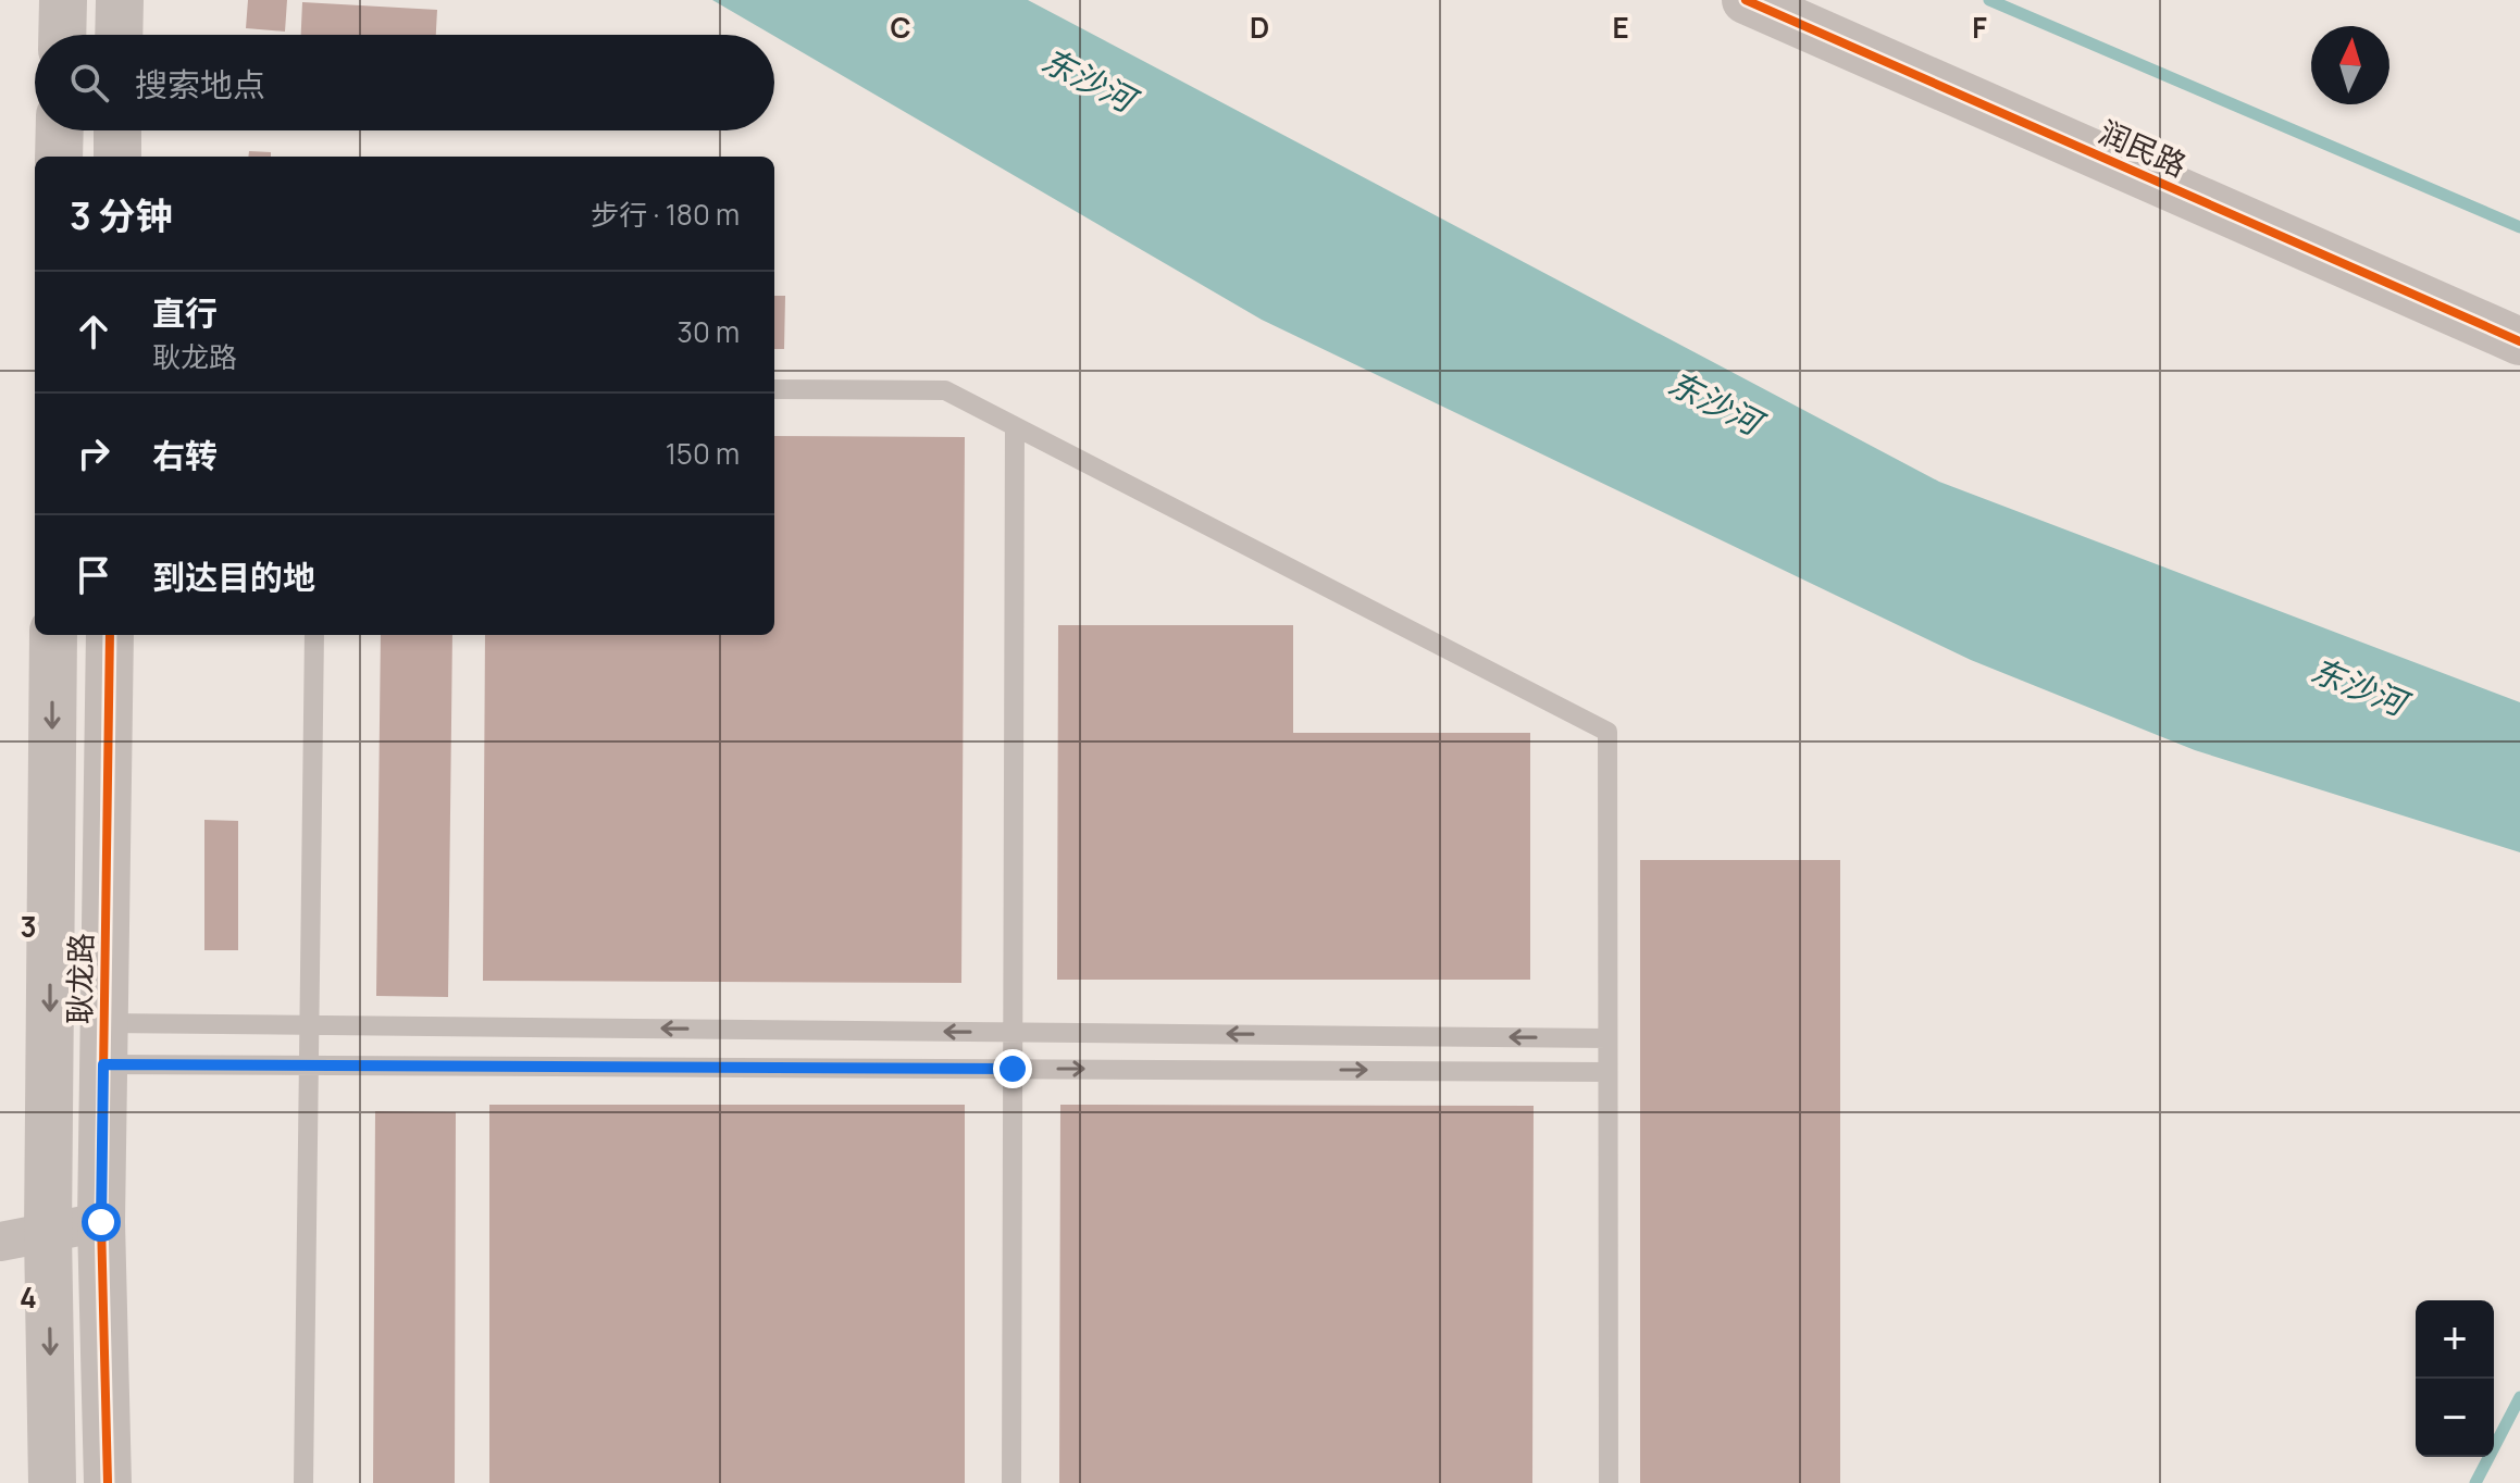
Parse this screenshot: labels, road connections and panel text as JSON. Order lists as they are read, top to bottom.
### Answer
{
  "streets": {
    "street": ["润民路", "耿龙路"]
  },
  "water": ["东沙河"],
  "north": "top",
  "page": {
    "search": "搜索地点",
    "heading": ["3 分钟", "步行 · 180 m"],
    "list": [
      ["直行", "耿龙路", "30 m"],
      ["右转", "150 m"],
      "到达目的地"
    ],
    "map_buttons": ["+", "−"]
  },
  "grid": {
    "columns": [
      "C",
      "D",
      "E",
      "F"
    ],
    "rows": ["3", "4"]
  }
}
